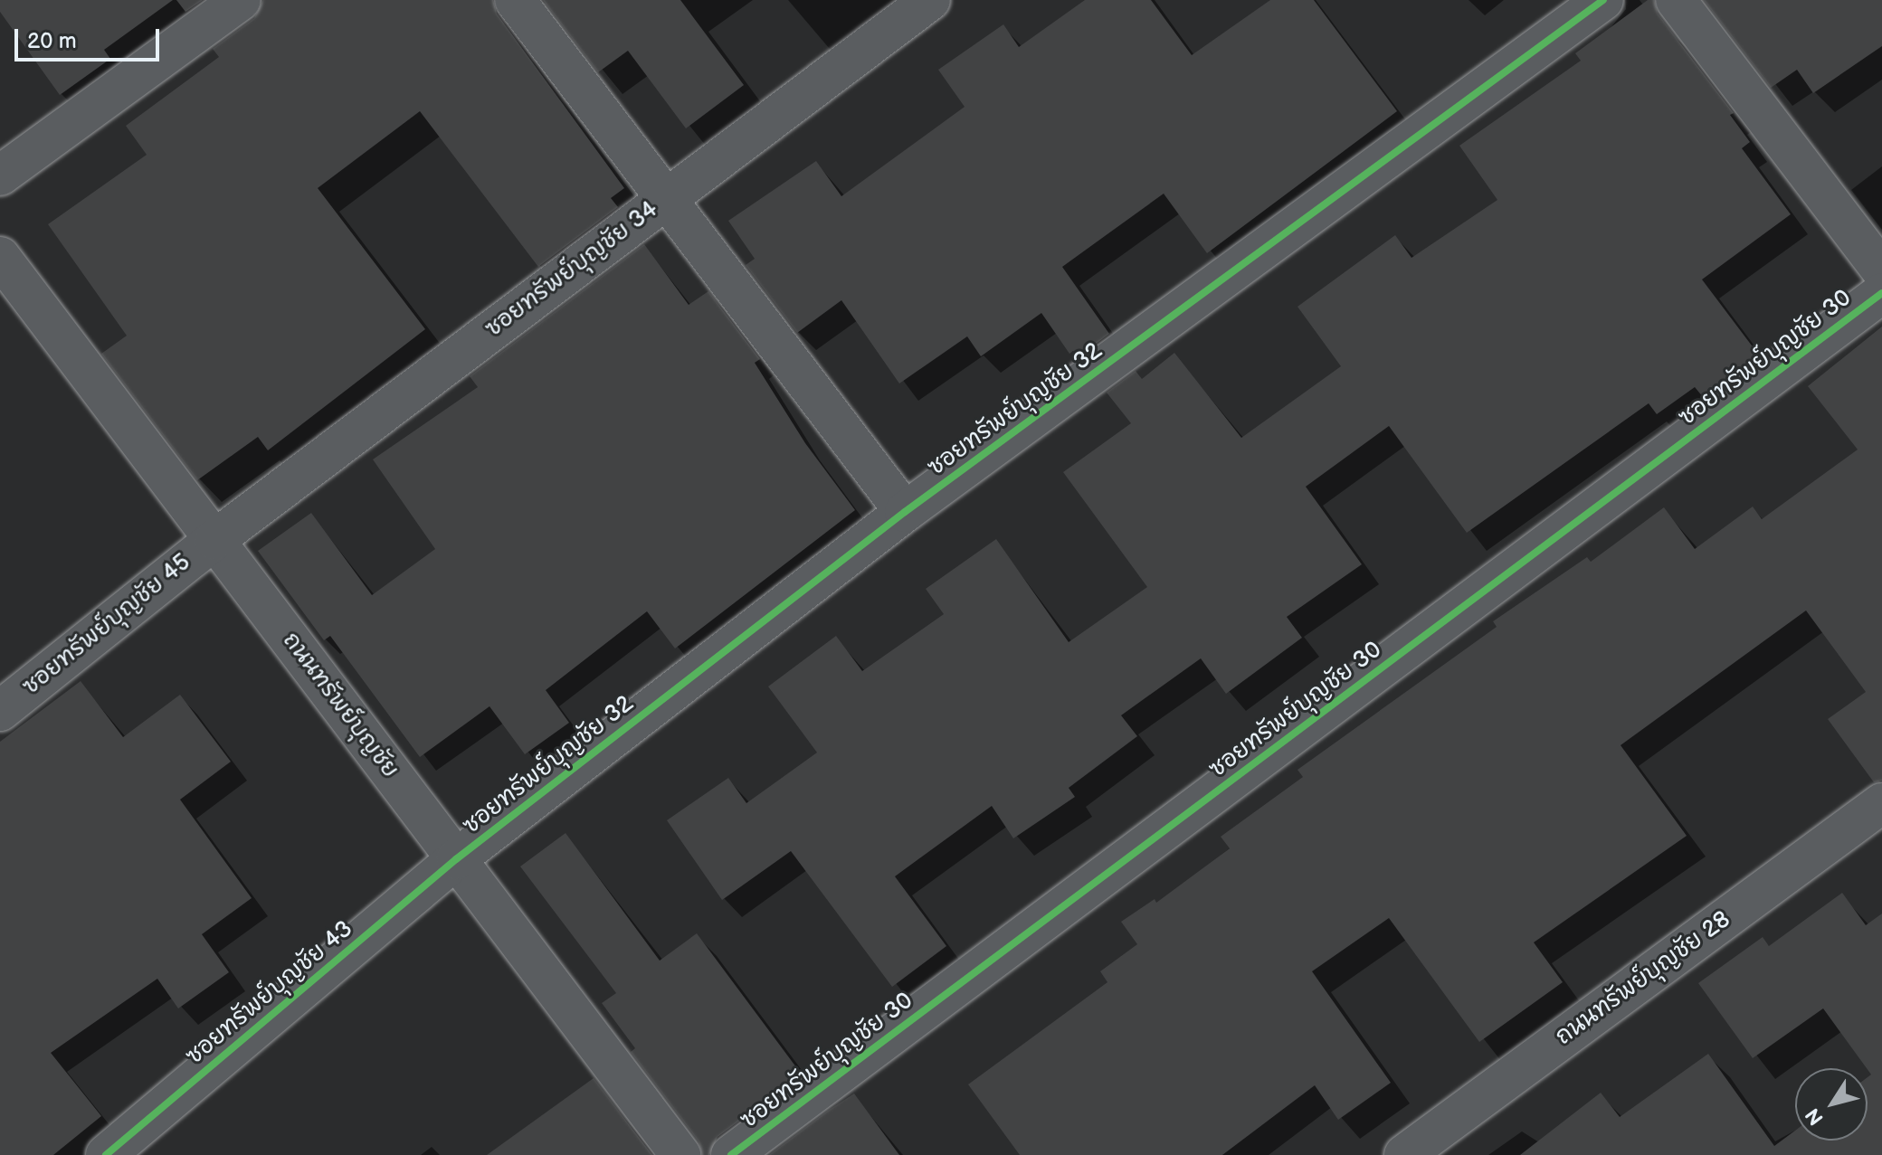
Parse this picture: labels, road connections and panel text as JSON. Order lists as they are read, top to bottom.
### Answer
{
  "streets": {
    "street": [
      "ซอยทรัพย์บุญชัย 34",
      "ซอยทรัพย์บุญชัย 30",
      "ซอยทรัพย์บุญชัย 32",
      "ซอยทรัพย์บุญชัย 45",
      "ถนนทรัพย์บุญชัย",
      "ถนนทรัพย์บุญชัย 28",
      "ซอยทรัพย์บุญชัย 43"
    ]
  },
  "crossings": [
    ["ซอยทรัพย์บุญชัย 34", "ซอยทรัพย์บุญชัย 45"],
    ["ซอยทรัพย์บุญชัย 34", "ถนนทรัพย์บุญชัย"],
    ["ซอยทรัพย์บุญชัย 32", "ถนนทรัพย์บุญชัย"],
    ["ซอยทรัพย์บุญชัย 32", "ซอยทรัพย์บุญชัย 43"],
    ["ซอยทรัพย์บุญชัย 45", "ถนนทรัพย์บุญชัย"],
    ["ถนนทรัพย์บุญชัย", "ซอยทรัพย์บุญชัย 43"]
  ],
  "scale_bar": "20 m",
  "north": "bottom left"
}
